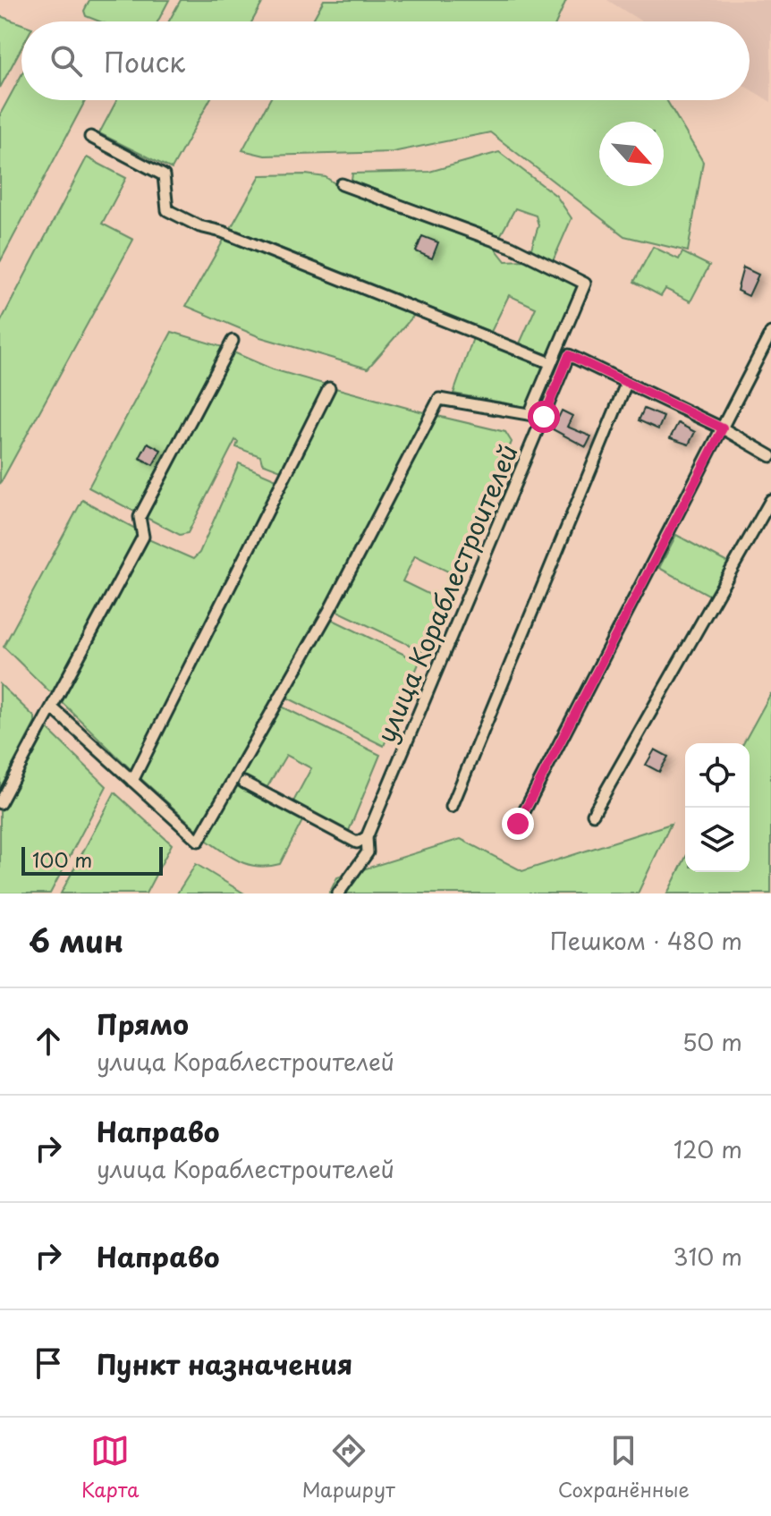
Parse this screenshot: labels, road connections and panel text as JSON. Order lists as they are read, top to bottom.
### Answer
{
  "streets": {
    "street": ["улица Кораблестроителей"]
  },
  "scale_bar": "100 m",
  "north": "bottom right",
  "page": {
    "search": "Поиск",
    "scale": "100 m",
    "heading": ["6 мин", "Пешком · 480 m"],
    "list": [
      ["Прямо", "улица Кораблестроителей", "50 m"],
      ["Направо", "улица Кораблестроителей", "120 m"],
      ["Направо", "310 m"],
      "Пункт назначения"
    ],
    "nav": ["Карта", "Маршрут", "Сохранённые"]
  }
}
